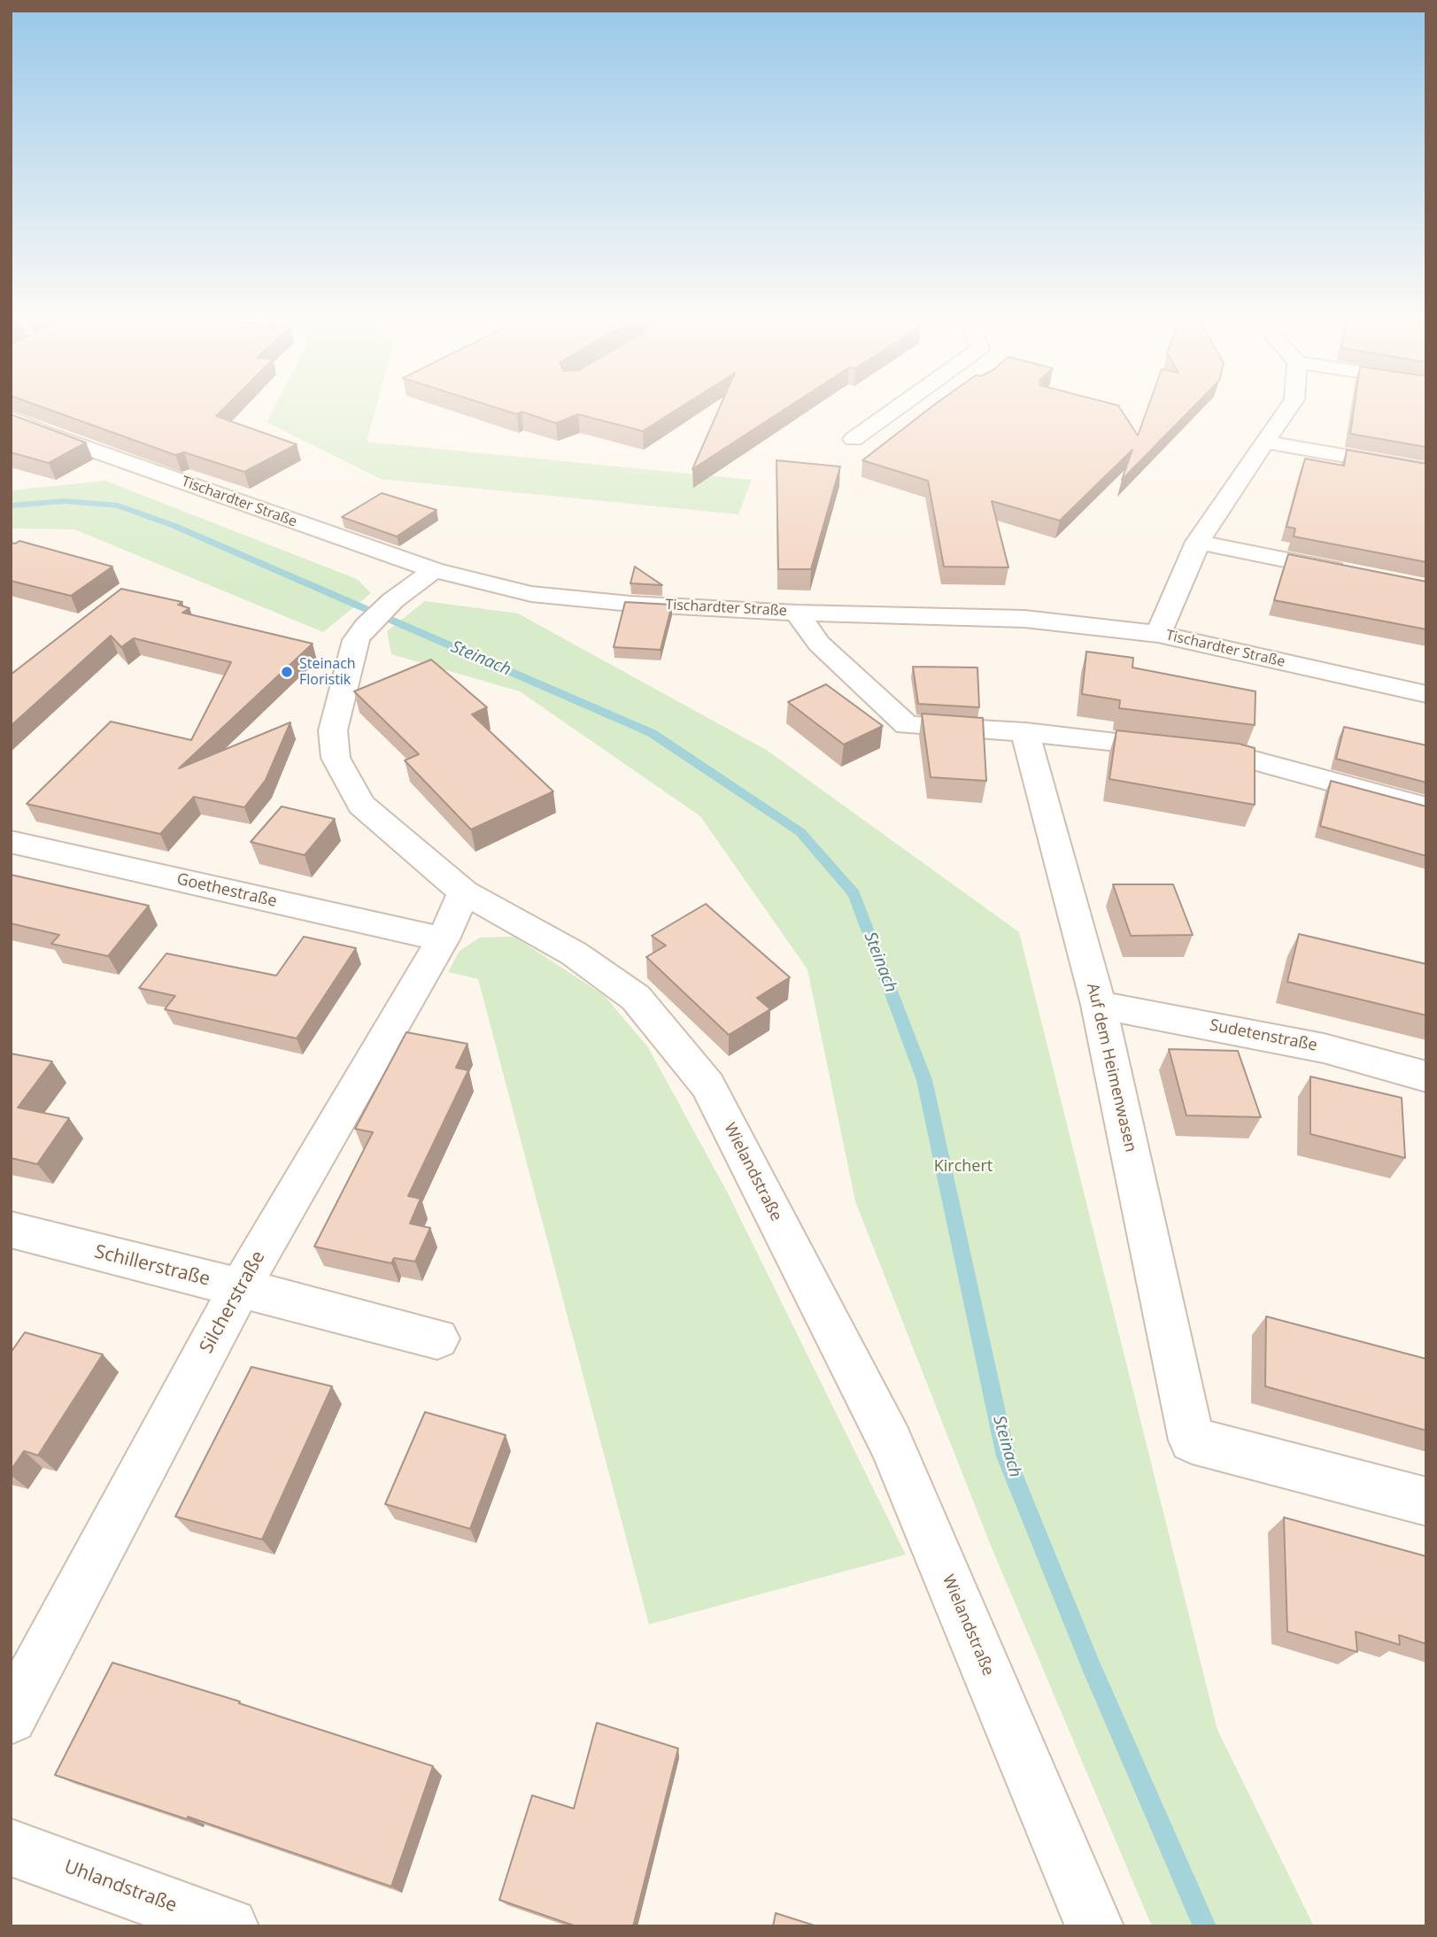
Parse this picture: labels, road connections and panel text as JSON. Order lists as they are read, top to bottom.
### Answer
{
  "streets": {
    "street": [
      "Tischardter Straße",
      "Goethestraße",
      "Sudetenstraße",
      "Auf dem Heimenwasen",
      "Wielandstraße",
      "Schillerstraße",
      "Silcherstraße",
      "Uhlandstraße"
    ]
  },
  "crossings": [
    ["Tischardter Straße", "Wielandstraße"],
    ["Goethestraße", "Silcherstraße"],
    ["Sudetenstraße", "Auf dem Heimenwasen"],
    ["Wielandstraße", "Silcherstraße"],
    ["Schillerstraße", "Silcherstraße"]
  ],
  "water": ["Steinach"],
  "parks": ["Kirchert"],
  "places": ["Steinach Floristik"]
}
